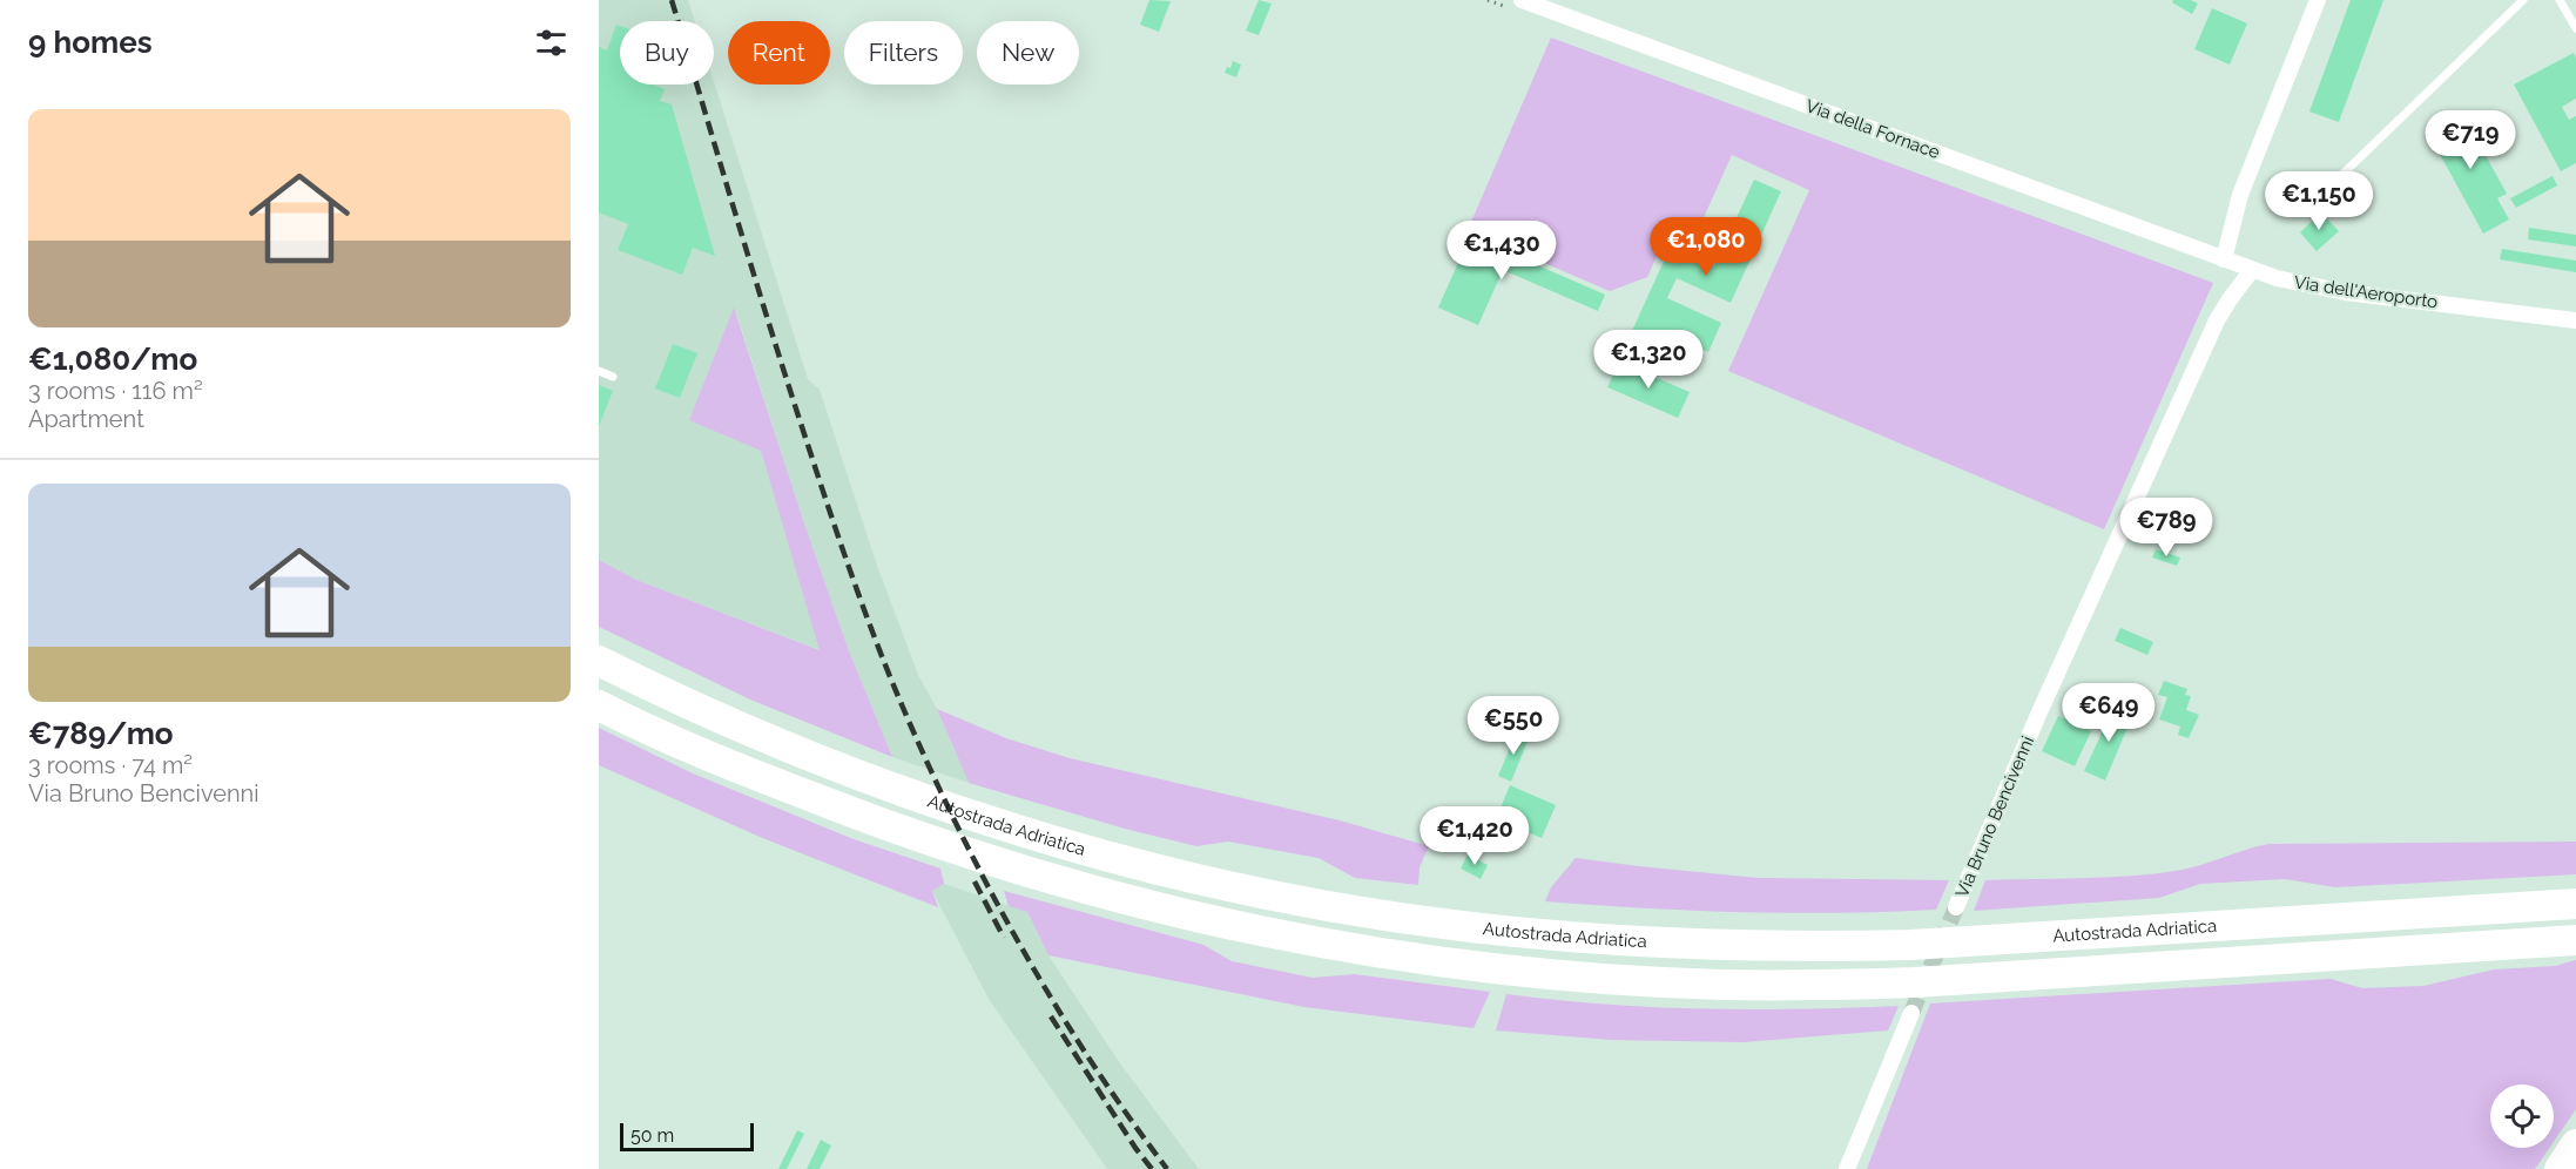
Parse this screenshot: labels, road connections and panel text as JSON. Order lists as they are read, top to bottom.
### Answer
{
  "streets": {
    "highway": ["Autostrada Adriatica"],
    "street": ["Via della Fornace", "Via dell'Aeroporto", "Via Bruno Bencivenni"]
  },
  "crossings": [
    ["Via della Fornace", "Via dell'Aeroporto"],
    ["Via dell'Aeroporto", "Via Bruno Bencivenni"]
  ],
  "scale_bar": "50 m",
  "page": {
    "heading": "9 homes",
    "chip": [
      "Buy",
      "Rent",
      "Filters",
      "New"
    ],
    "list": [
      {
        "name": "€1,080/mo",
        "note": "3 rooms · 116 m² · Apartment"
      },
      {
        "name": "€789/mo",
        "note": "3 rooms · 74 m² · Via Bruno Bencivenni"
      }
    ],
    "price": [
      "€719",
      "€1,150",
      "€1,080",
      "€1,430",
      "€1,320",
      "€789",
      "€649",
      "€550",
      "€1,420"
    ],
    "scale": "50 m"
  }
}
